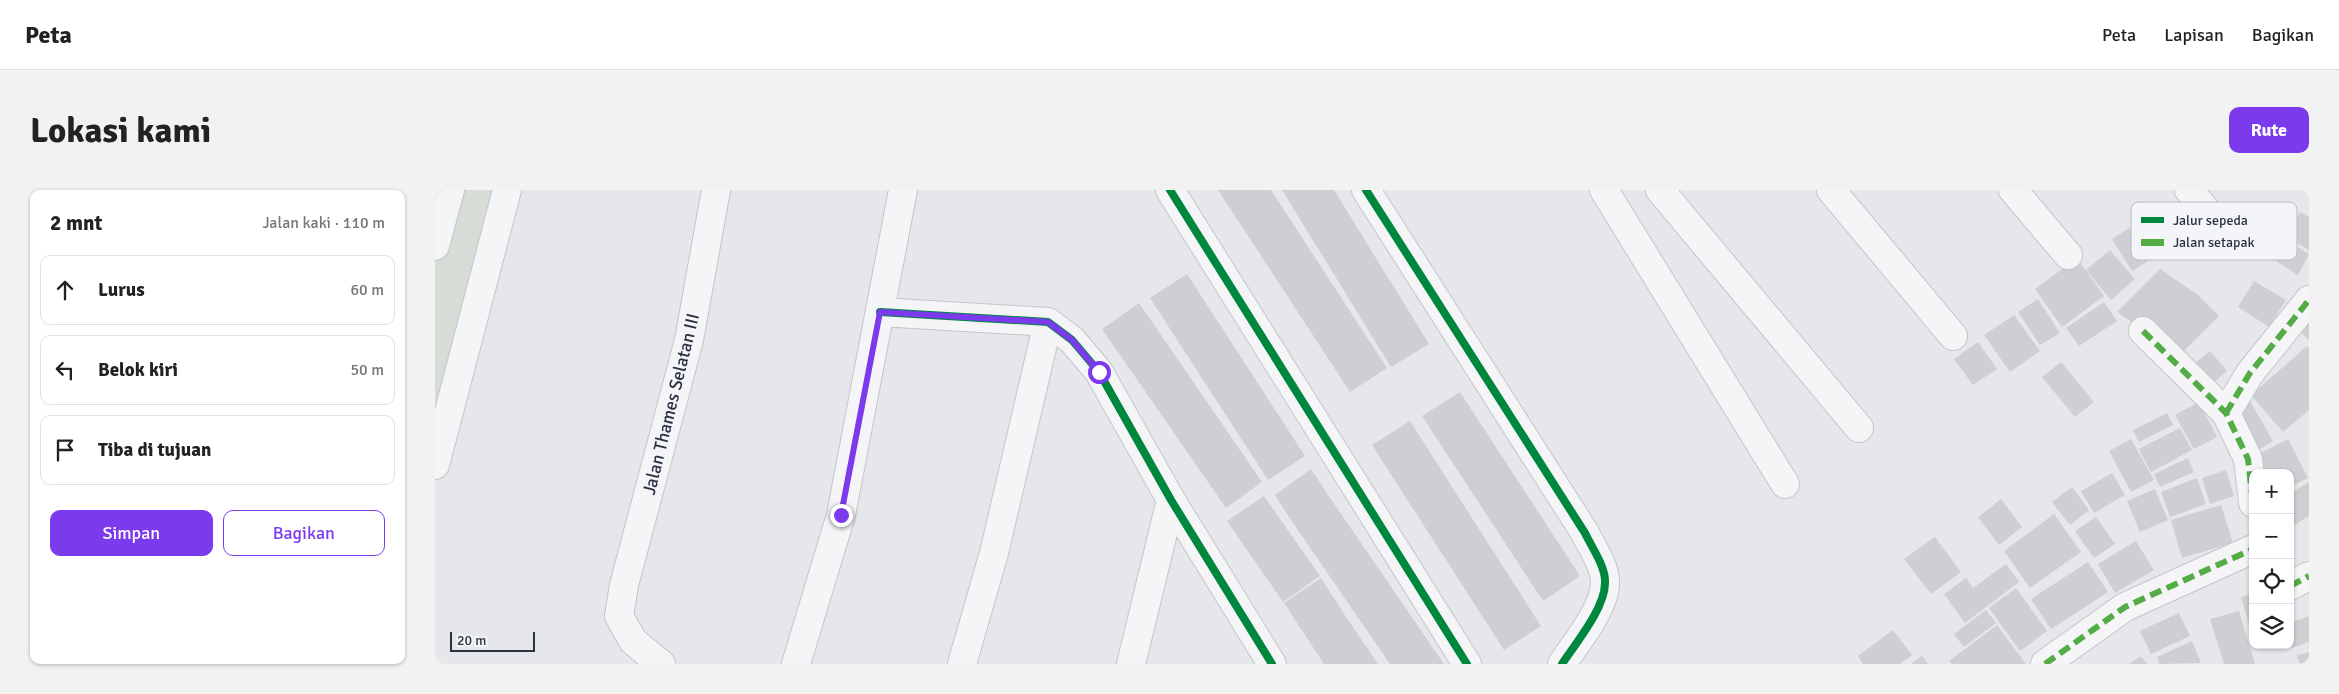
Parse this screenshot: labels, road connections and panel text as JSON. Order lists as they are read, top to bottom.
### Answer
{
  "streets": {
    "street": ["Jalan Thames Selatan III"]
  },
  "legend": ["Jalur sepeda", "Jalan setapak"],
  "scale_bar": "20 m",
  "page": {
    "header": "Peta",
    "nav": ["Peta", "Lapisan", "Bagikan"],
    "buttons": [
      "Rute",
      ["Simpan", "Bagikan"]
    ],
    "title": "Lokasi kami",
    "heading": ["2 mnt", "Jalan kaki · 110 m"],
    "list": [
      ["Lurus", "60 m"],
      ["Belok kiri", "50 m"],
      "Tiba di tujuan"
    ],
    "map_buttons": ["+", "−"],
    "scale": "20 m"
  }
}
